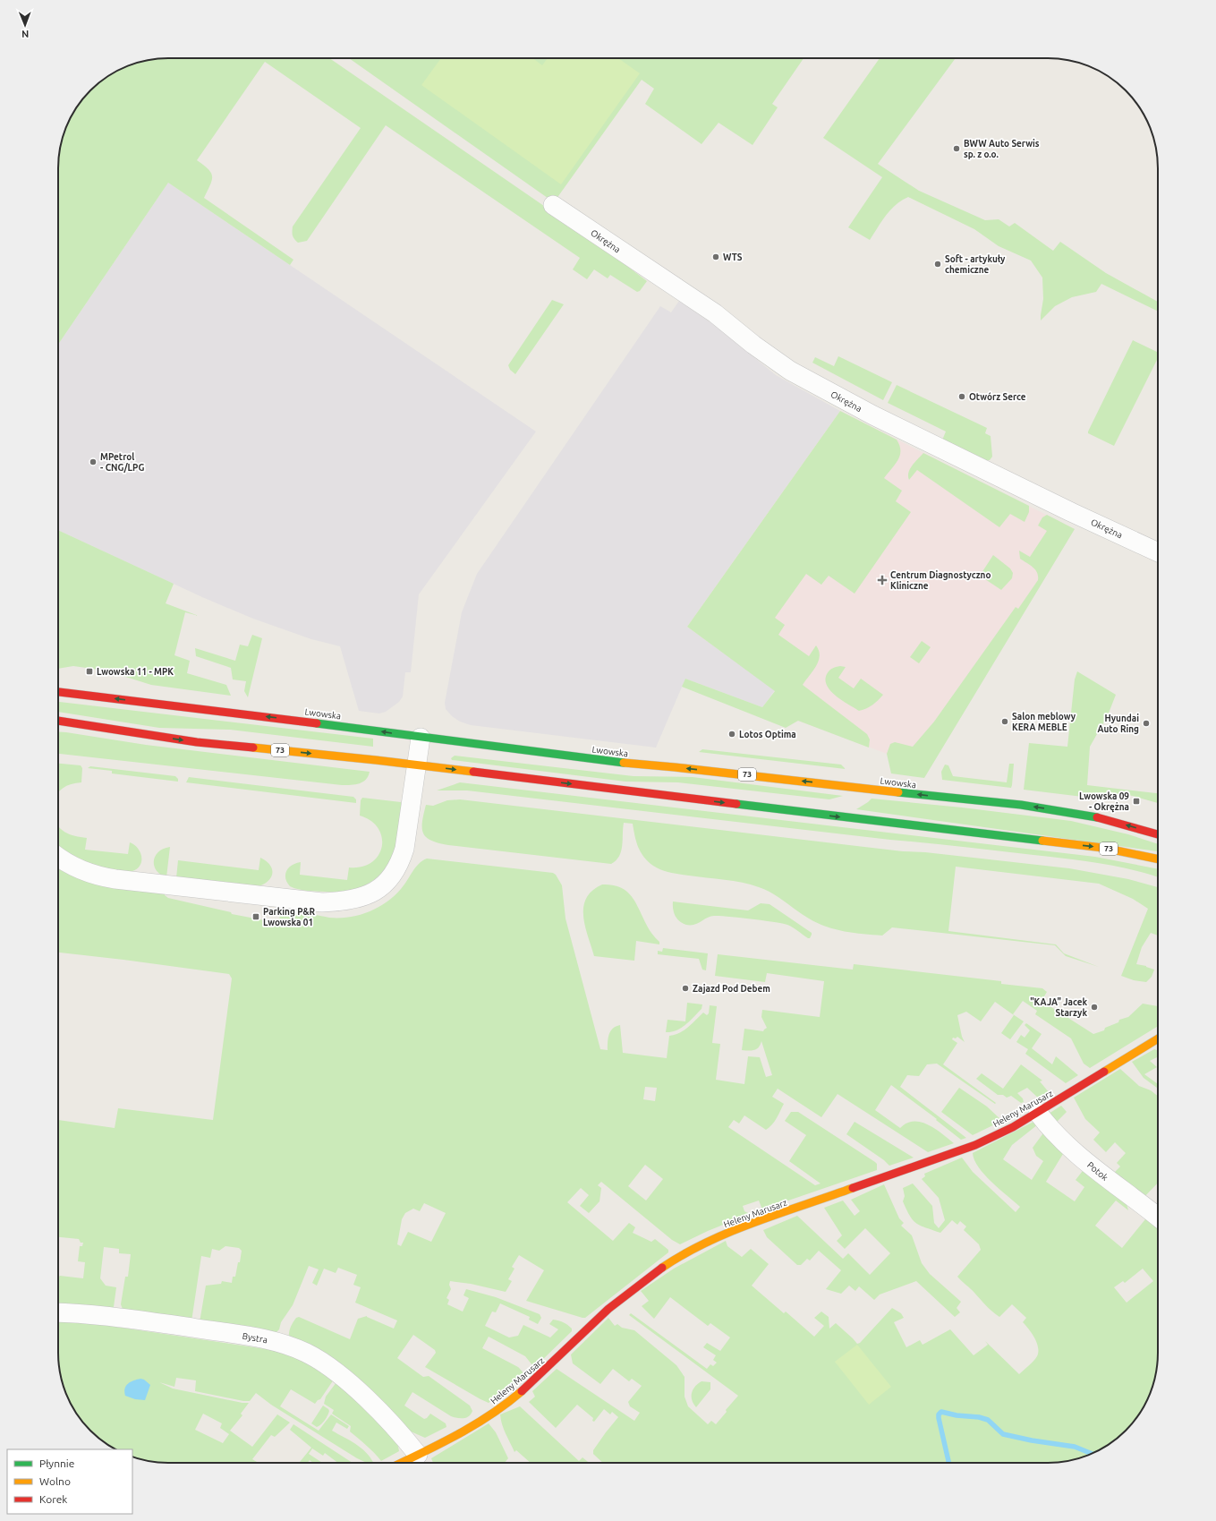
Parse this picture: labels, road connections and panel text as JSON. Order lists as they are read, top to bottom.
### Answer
{
  "streets": {
    "main road": ["Lwowska", "73", "Heleny Marusarz"],
    "street": ["Okrężna", "Potok", "Bystra"]
  },
  "crossings": [
    ["Heleny Marusarz", "Potok"],
    ["Heleny Marusarz", "Bystra"]
  ],
  "places": {
    "other": [
      "BWW Auto Serwis sp. z o.o.",
      "WTS",
      "Soft - artykuły chemiczne",
      "Otwórz Serce",
      "MPetrol - CNG/LPG",
      "Salon meblowy KERA MEBLE",
      "Hyundai Auto Ring",
      "Lotos Optima",
      "Zajazd Pod Debem",
      "\"KAJA\" Jacek Starzyk"
    ],
    "health": ["Centrum Diagnostyczno Kliniczne"],
    "transit": ["Lwowska 11 - MPK", "Lwowska 09 - Okrężna", "Parking P&R Lwowska 01"]
  },
  "legend": ["Płynnie", "Wolno", "Korek"],
  "north": "bottom"
}
